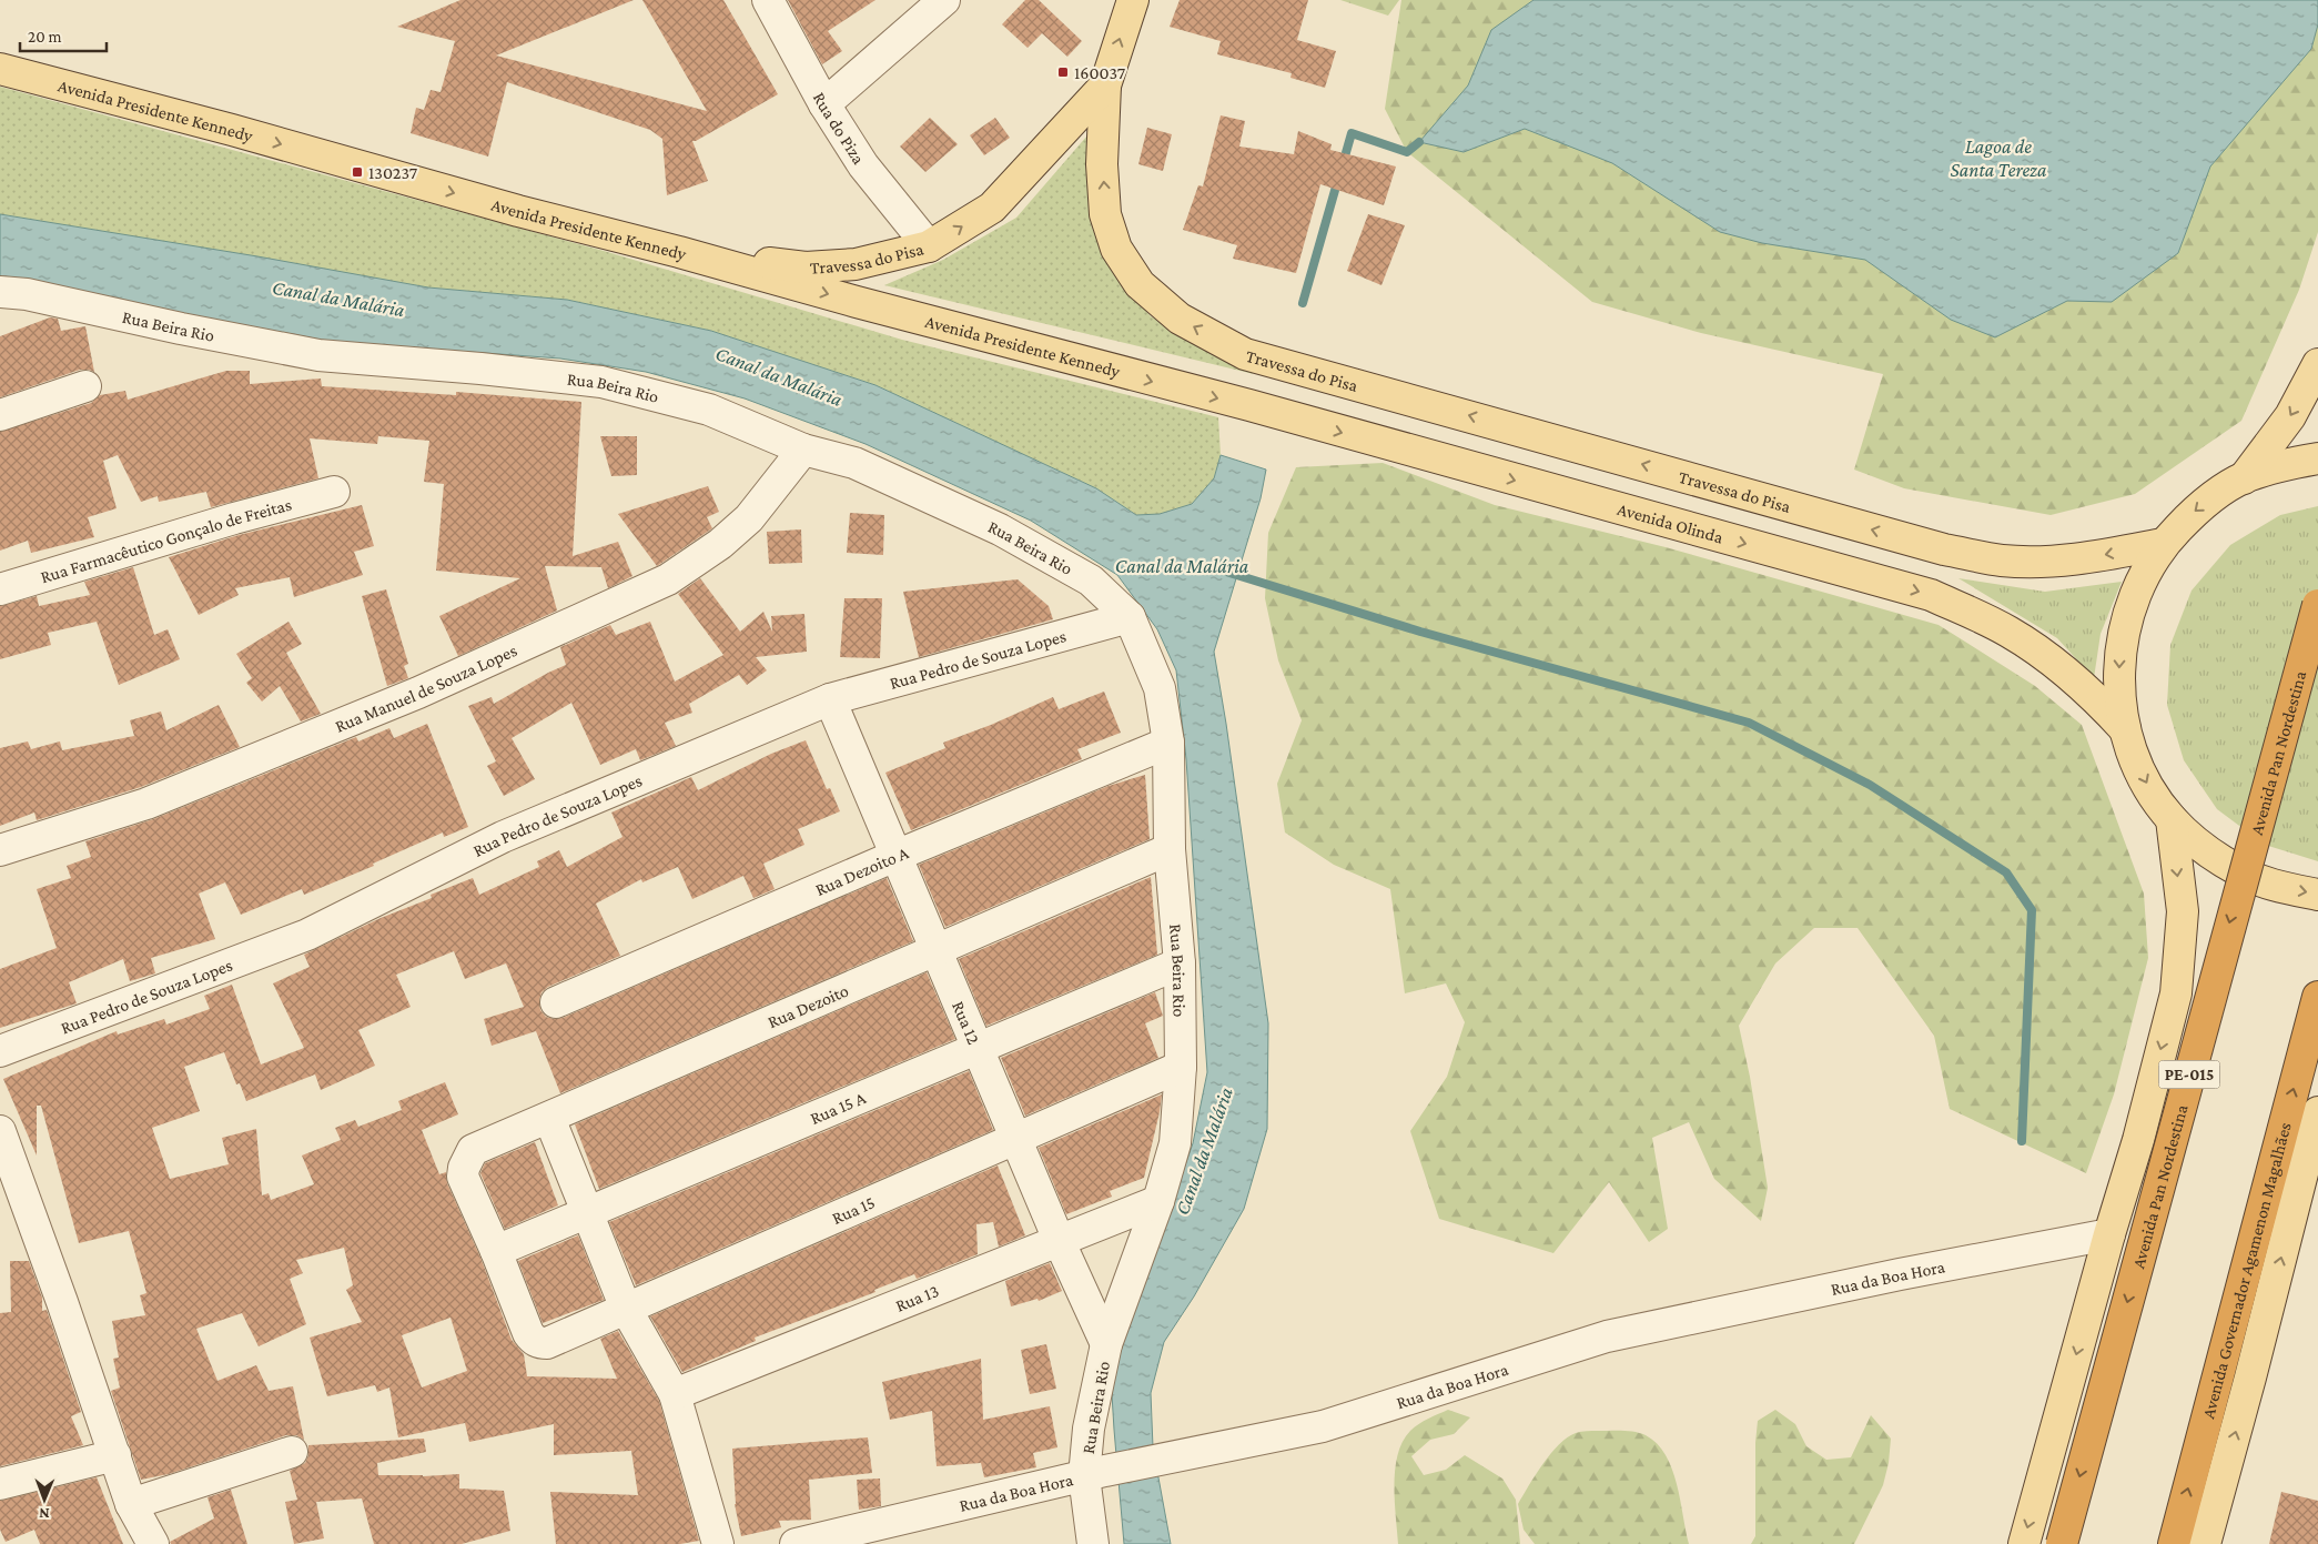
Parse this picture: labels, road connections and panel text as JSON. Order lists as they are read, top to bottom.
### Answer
{
  "streets": {
    "highway": ["Avenida Pan Nordestina", "PE-015", "Avenida Governador Agamenon Magalhães"],
    "main road": ["Avenida Presidente Kennedy", "Travessa do Pisa", "Avenida Olinda"],
    "street": [
      "Rua do Piza",
      "Rua Beira Rio",
      "Rua Farmacêutico Gonçalo de Freitas",
      "Rua Pedro de Souza Lopes",
      "Rua Manuel de Souza Lopes",
      "Rua Dezoito A",
      "Rua Dezoito",
      "Rua 12",
      "Rua 15 A",
      "Rua 15",
      "Rua da Boa Hora",
      "Rua 13"
    ]
  },
  "crossings": [
    ["Avenida Presidente Kennedy", "Travessa do Pisa"],
    ["Avenida Presidente Kennedy", "Avenida Olinda"],
    ["Rua do Piza", "Travessa do Pisa"],
    ["Rua Beira Rio", "Rua Pedro de Souza Lopes"],
    ["Rua Beira Rio", "Rua Manuel de Souza Lopes"],
    ["Rua Beira Rio", "Rua Dezoito A"],
    ["Rua Beira Rio", "Rua Dezoito"],
    ["Rua Beira Rio", "Rua 12"],
    ["Rua Beira Rio", "Rua 15 A"],
    ["Rua Beira Rio", "Rua 15"],
    ["Rua Beira Rio", "Rua da Boa Hora"],
    ["Rua Beira Rio", "Rua 13"],
    ["Rua Pedro de Souza Lopes", "Rua 12"],
    ["Avenida Pan Nordestina", "Rua da Boa Hora"],
    ["Rua Dezoito A", "Rua 12"],
    ["Rua Dezoito", "Rua 12"],
    ["Rua Dezoito", "Rua 15 A"],
    ["Rua Dezoito", "Rua 15"],
    ["Rua 12", "Rua 15 A"],
    ["Rua 12", "Rua 15"],
    ["Rua 12", "Rua 13"],
    ["Rua 15 A", "Rua 15"]
  ],
  "one_way": [
    "Avenida Presidente Kennedy",
    "Avenida Olinda",
    "Avenida Pan Nordestina",
    "Avenida Governador Agamenon Magalhães"
  ],
  "water": ["Lagoa de Santa Tereza", "Canal da Malária"],
  "places": {
    "transit": ["160037", "130237"]
  },
  "scale_bar": "20 m",
  "north": "bottom"
}
